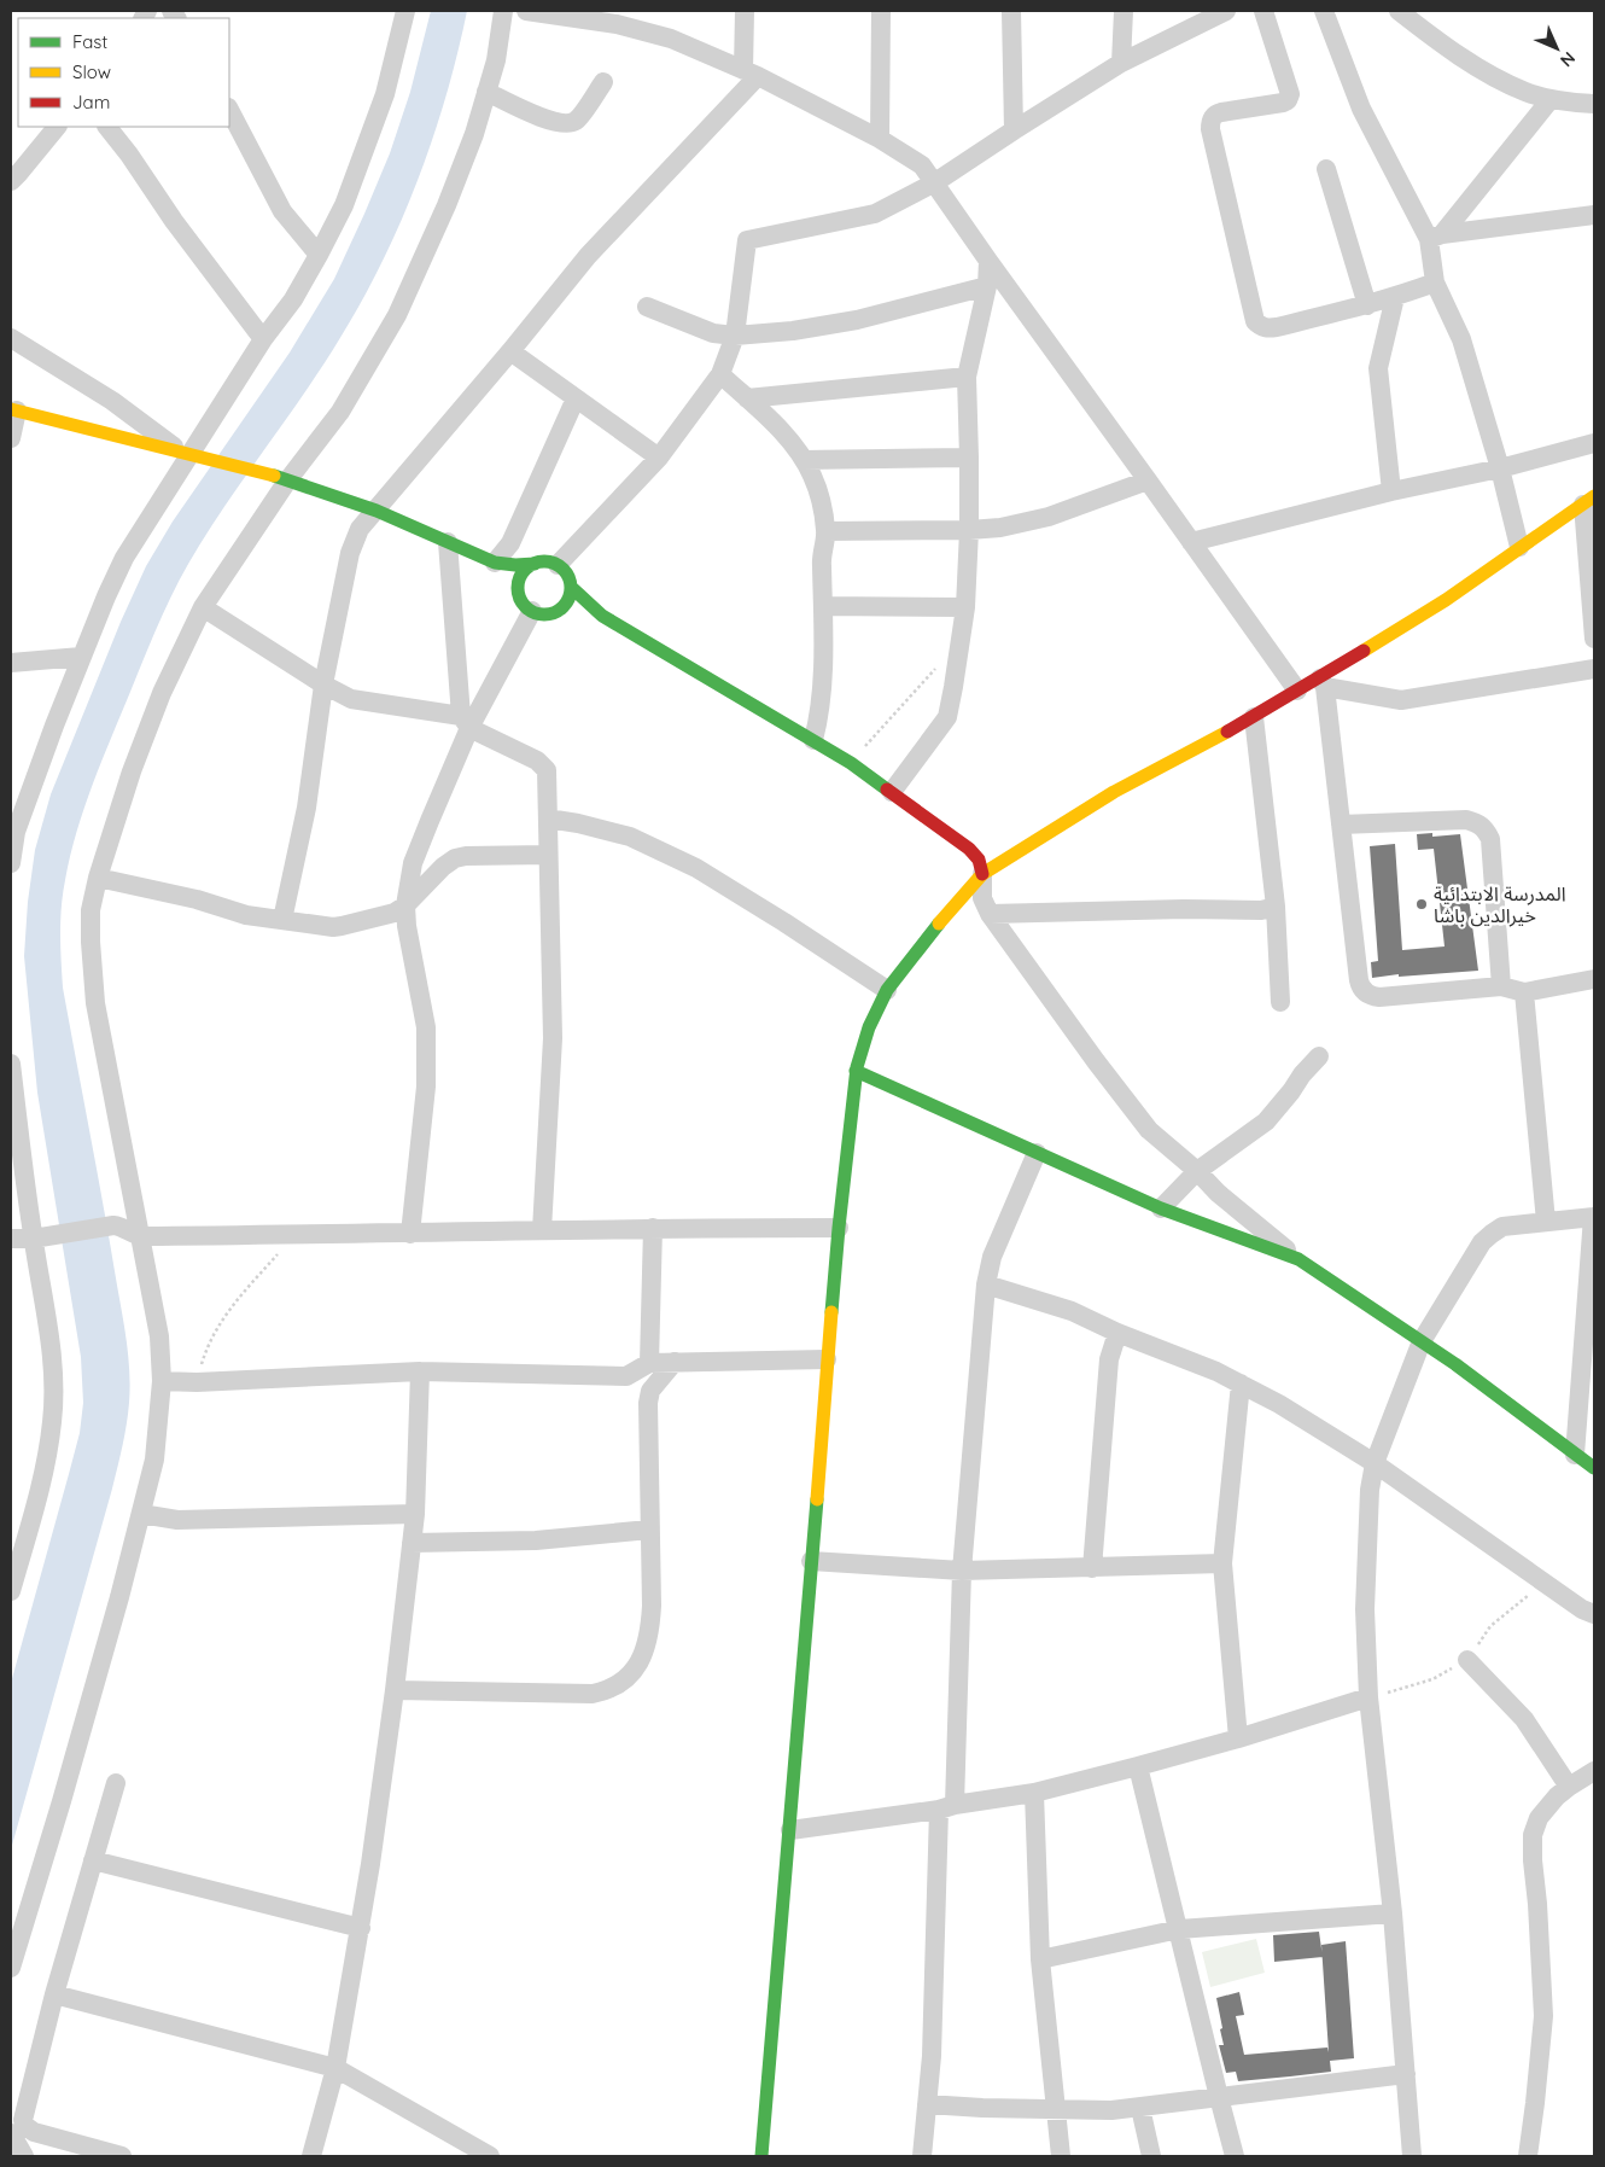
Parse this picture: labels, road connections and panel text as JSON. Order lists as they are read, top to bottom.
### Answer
{
  "places": ["المدرسة الابتدائية خيرالدين باشا"],
  "legend": ["Fast", "Slow", "Jam"],
  "north": "bottom right"
}
